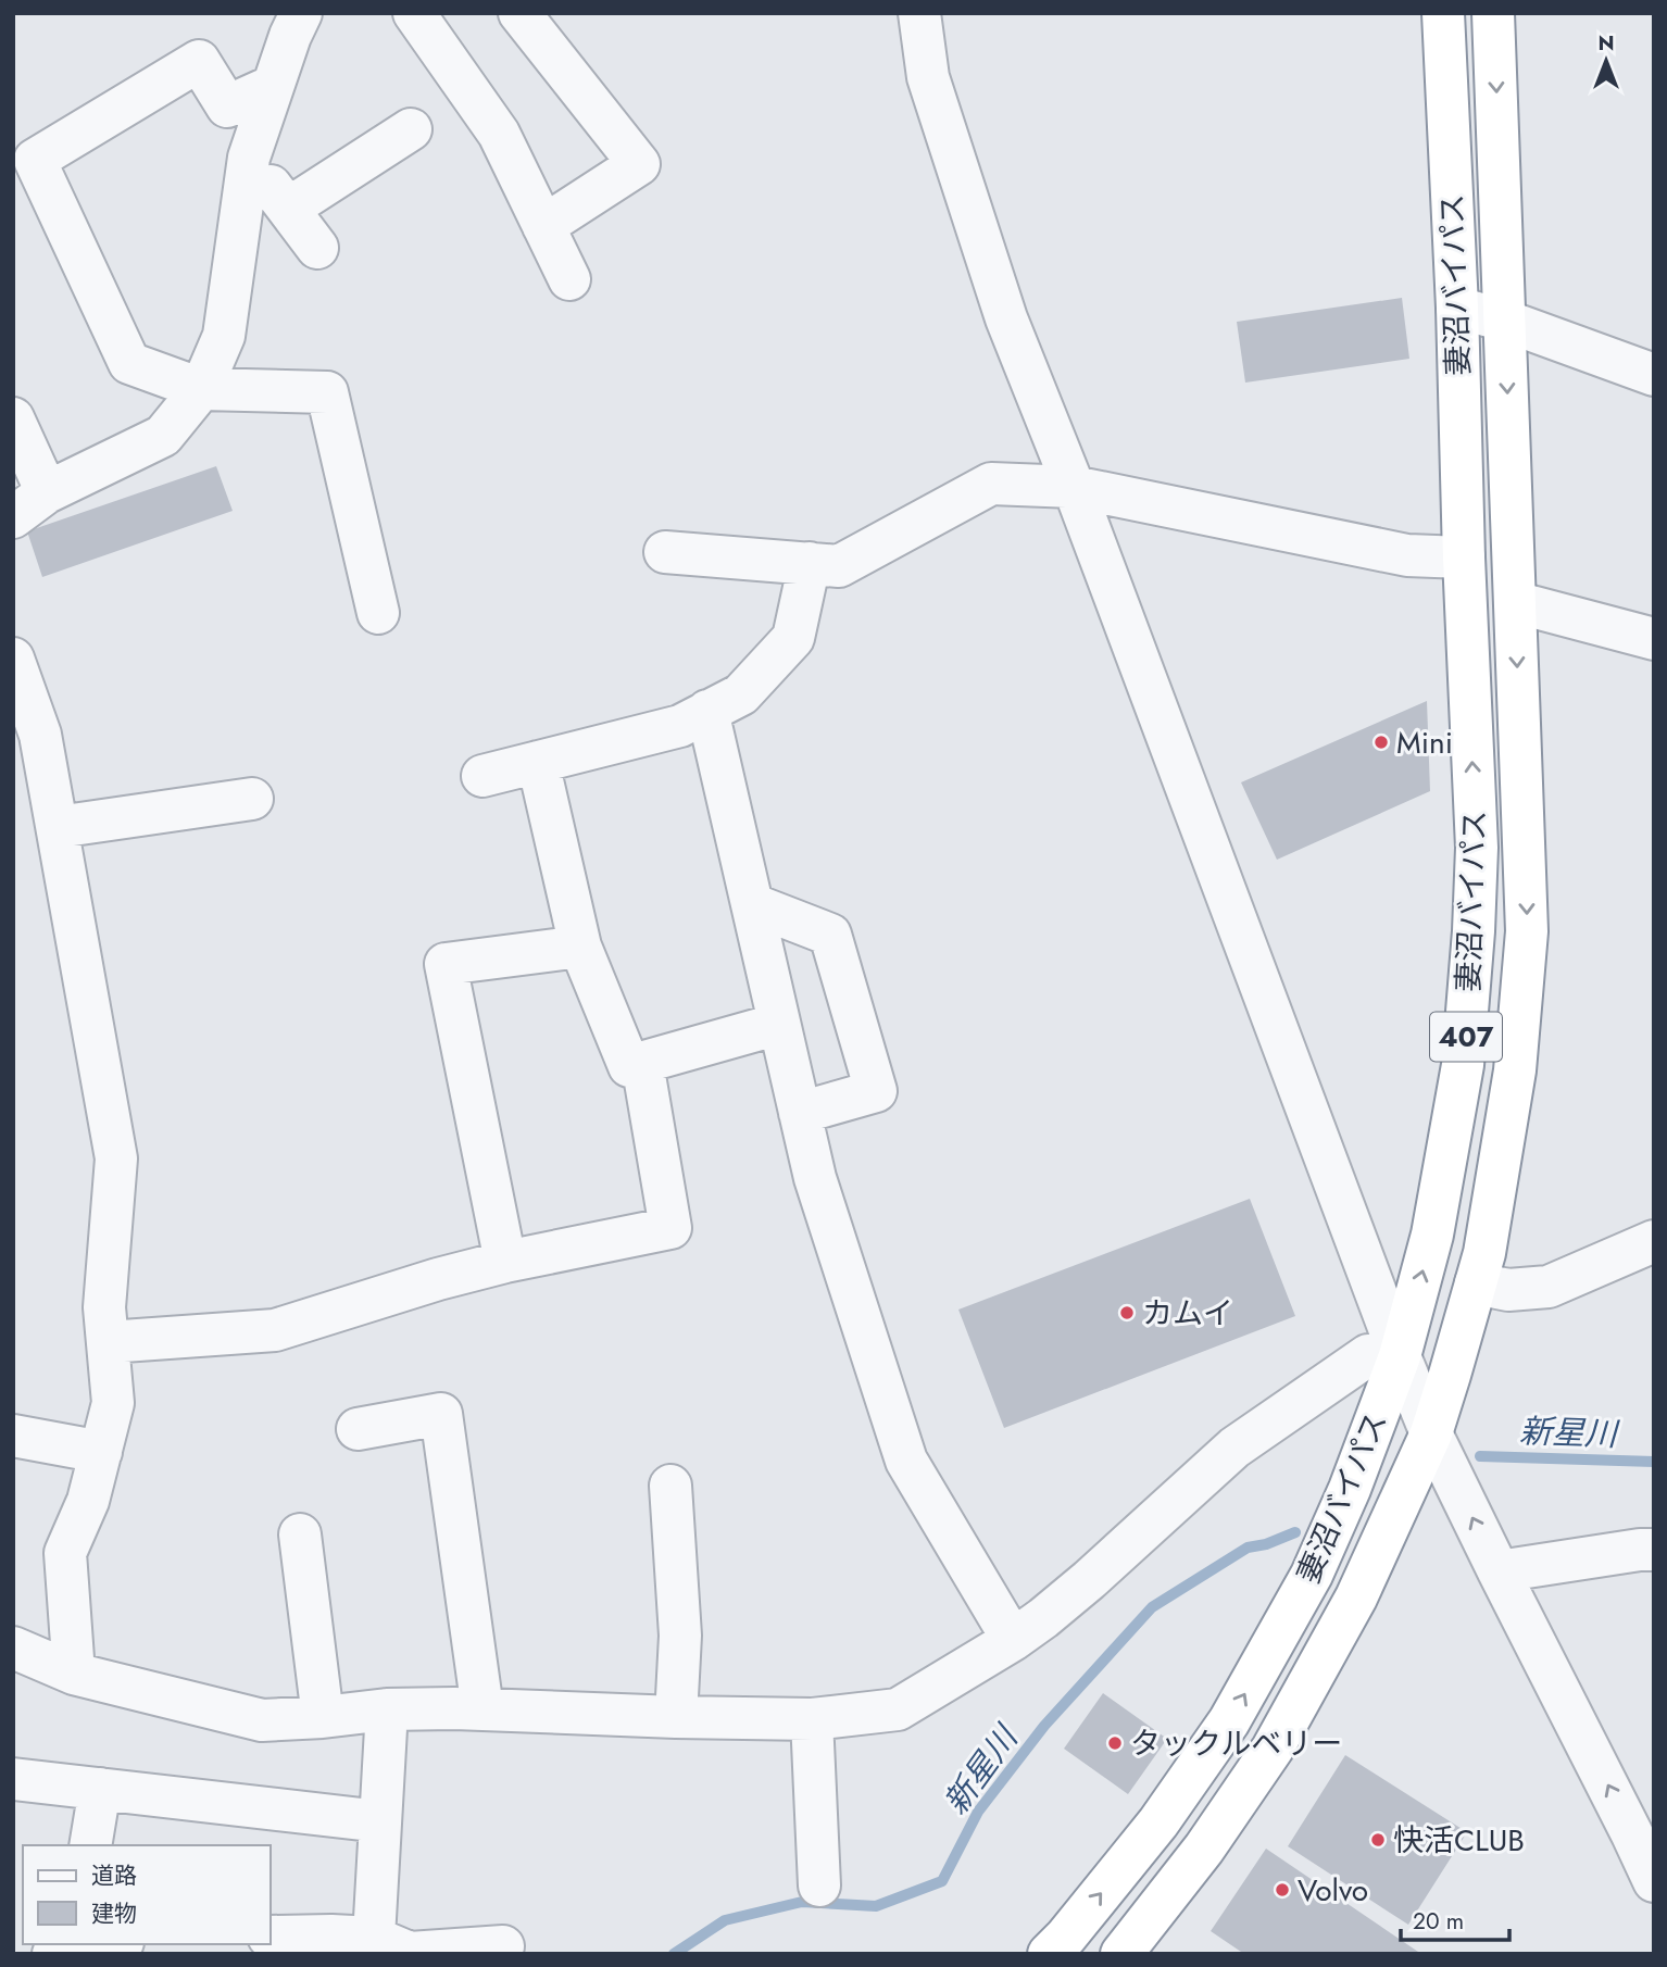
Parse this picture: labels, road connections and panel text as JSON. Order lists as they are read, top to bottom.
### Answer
{
  "streets": {
    "highway": ["妻沼バイパス", "407"]
  },
  "water": ["新星川"],
  "places": [
    "Mini",
    "カムイ",
    "タックルベリー",
    "快活CLUB",
    "Volvo"
  ],
  "legend": ["道路", "建物"],
  "scale_bar": "20 m",
  "north": "top"
}
